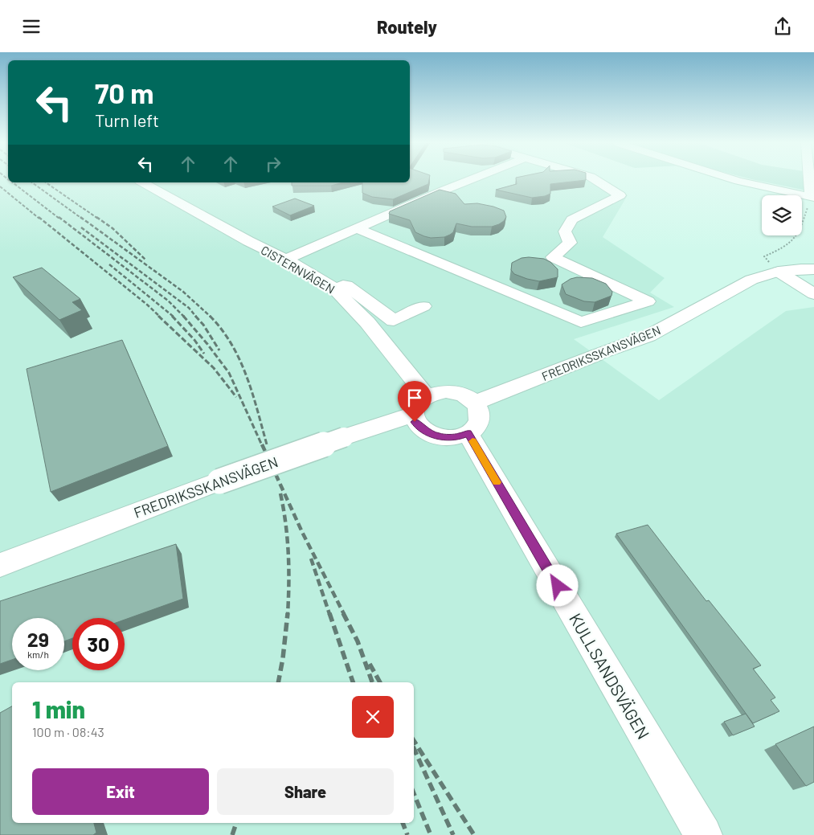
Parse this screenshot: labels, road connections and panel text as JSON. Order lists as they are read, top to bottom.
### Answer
{
  "streets": {
    "street": ["CISTERNVÄGEN", "FREDRIKSSKANSVÄGEN", "KULLSANDSVÄGEN"]
  },
  "crossings": [
    ["CISTERNVÄGEN", "FREDRIKSSKANSVÄGEN"],
    ["CISTERNVÄGEN", "KULLSANDSVÄGEN"],
    ["FREDRIKSSKANSVÄGEN", "KULLSANDSVÄGEN"]
  ],
  "page": {
    "header": "Routely",
    "turn": ["70 m", "Turn left"],
    "speed": "29 km/h",
    "limit": "30",
    "heading": ["1 min", "100 m · 08:43"],
    "buttons": ["Exit", "Share"]
  }
}
